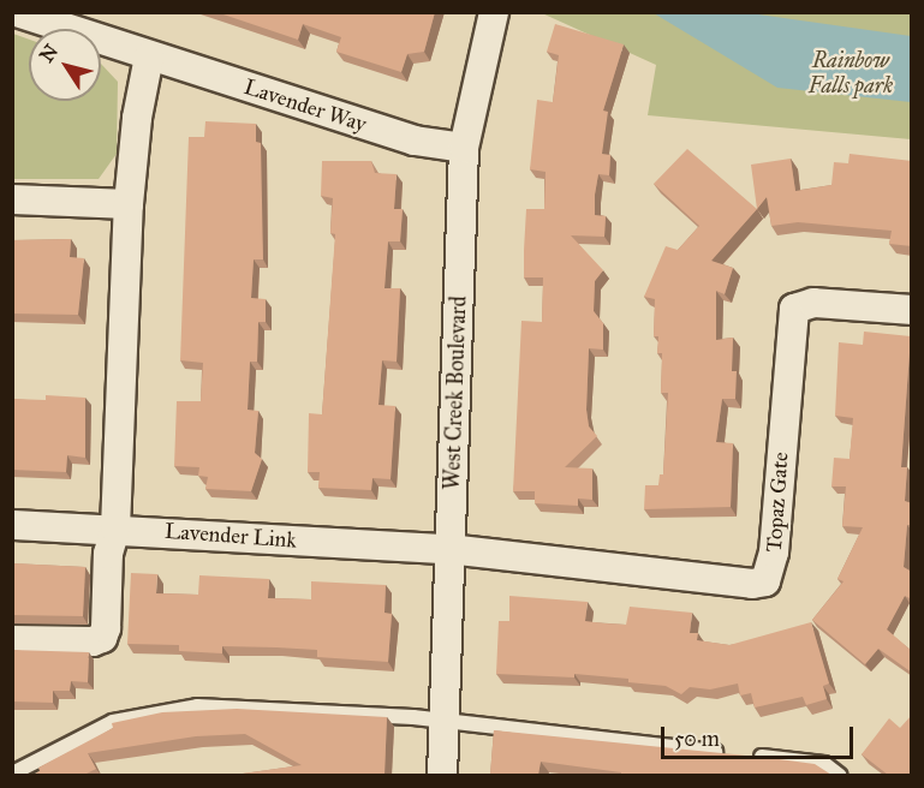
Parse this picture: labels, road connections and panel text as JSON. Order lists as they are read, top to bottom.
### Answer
{
  "streets": {
    "street": [
      "Lavender Way",
      "West Creek Boulevard",
      "Topaz Gate",
      "Lavender Link"
    ]
  },
  "crossings": [
    ["Lavender Way", "West Creek Boulevard"],
    ["West Creek Boulevard", "Topaz Gate"],
    ["West Creek Boulevard", "Lavender Link"],
    ["Topaz Gate", "Lavender Link"]
  ],
  "parks": ["Rainbow Falls park"],
  "scale_bar": "50 m",
  "north": "top left"
}
